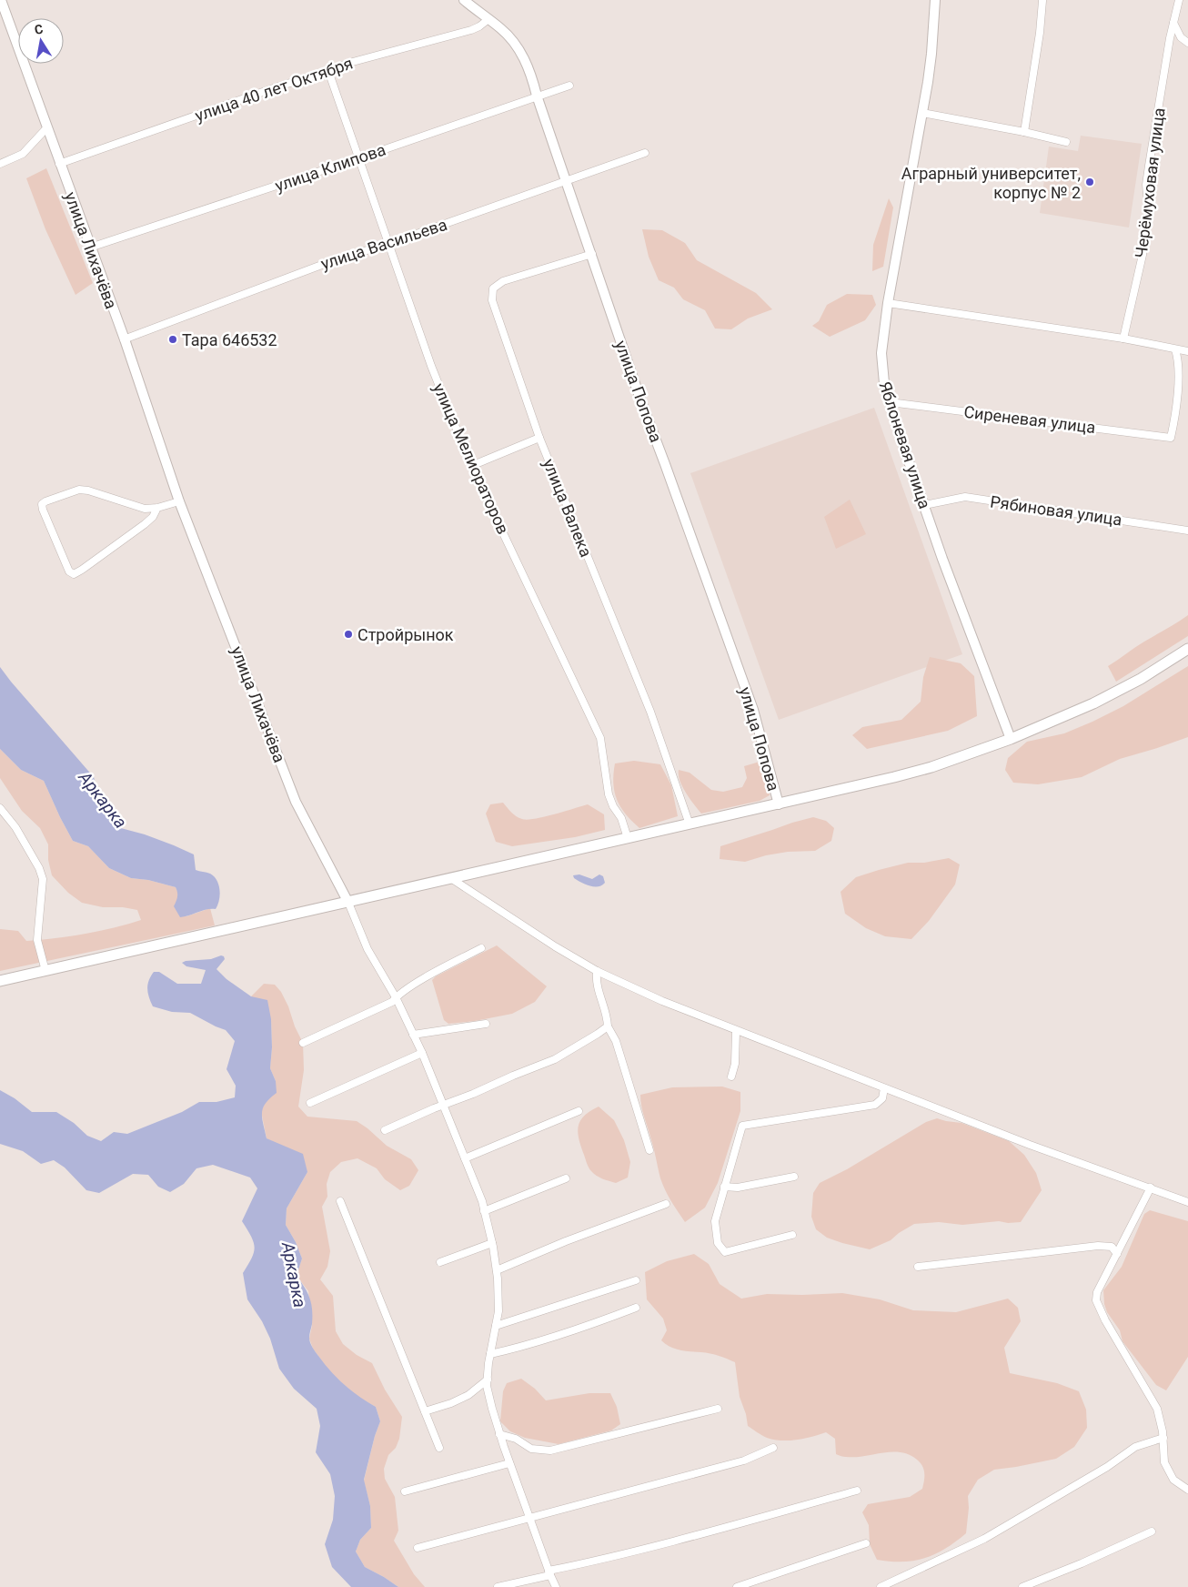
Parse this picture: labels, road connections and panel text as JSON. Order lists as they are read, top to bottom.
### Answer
{
  "streets": {
    "street": [
      "улица 40 лет Октября",
      "улица Клипова",
      "Черёмуховая улица",
      "улица Васильева",
      "улица Лихачёва",
      "улица Попова",
      "Сиреневая улица",
      "Яблоневая улица",
      "улица Мелиораторов",
      "улица Валека",
      "Рябиновая улица"
    ]
  },
  "crossings": [
    ["улица 40 лет Октября", "улица Лихачёва"],
    ["улица 40 лет Октября", "улица Попова"],
    ["улица 40 лет Октября", "улица Мелиораторов"],
    ["улица Клипова", "улица Лихачёва"],
    ["улица Клипова", "улица Попова"],
    ["улица Клипова", "улица Мелиораторов"],
    ["улица Васильева", "улица Лихачёва"],
    ["улица Васильева", "улица Попова"],
    ["улица Васильева", "улица Мелиораторов"],
    ["улица Попова", "улица Валека"],
    ["Сиреневая улица", "Яблоневая улица"],
    ["Яблоневая улица", "Рябиновая улица"]
  ],
  "water": ["Аркарка"],
  "places": ["Аграрный университет, корпус № 2", "Тара 646532", "Стройрынок"],
  "north": "top"
}
